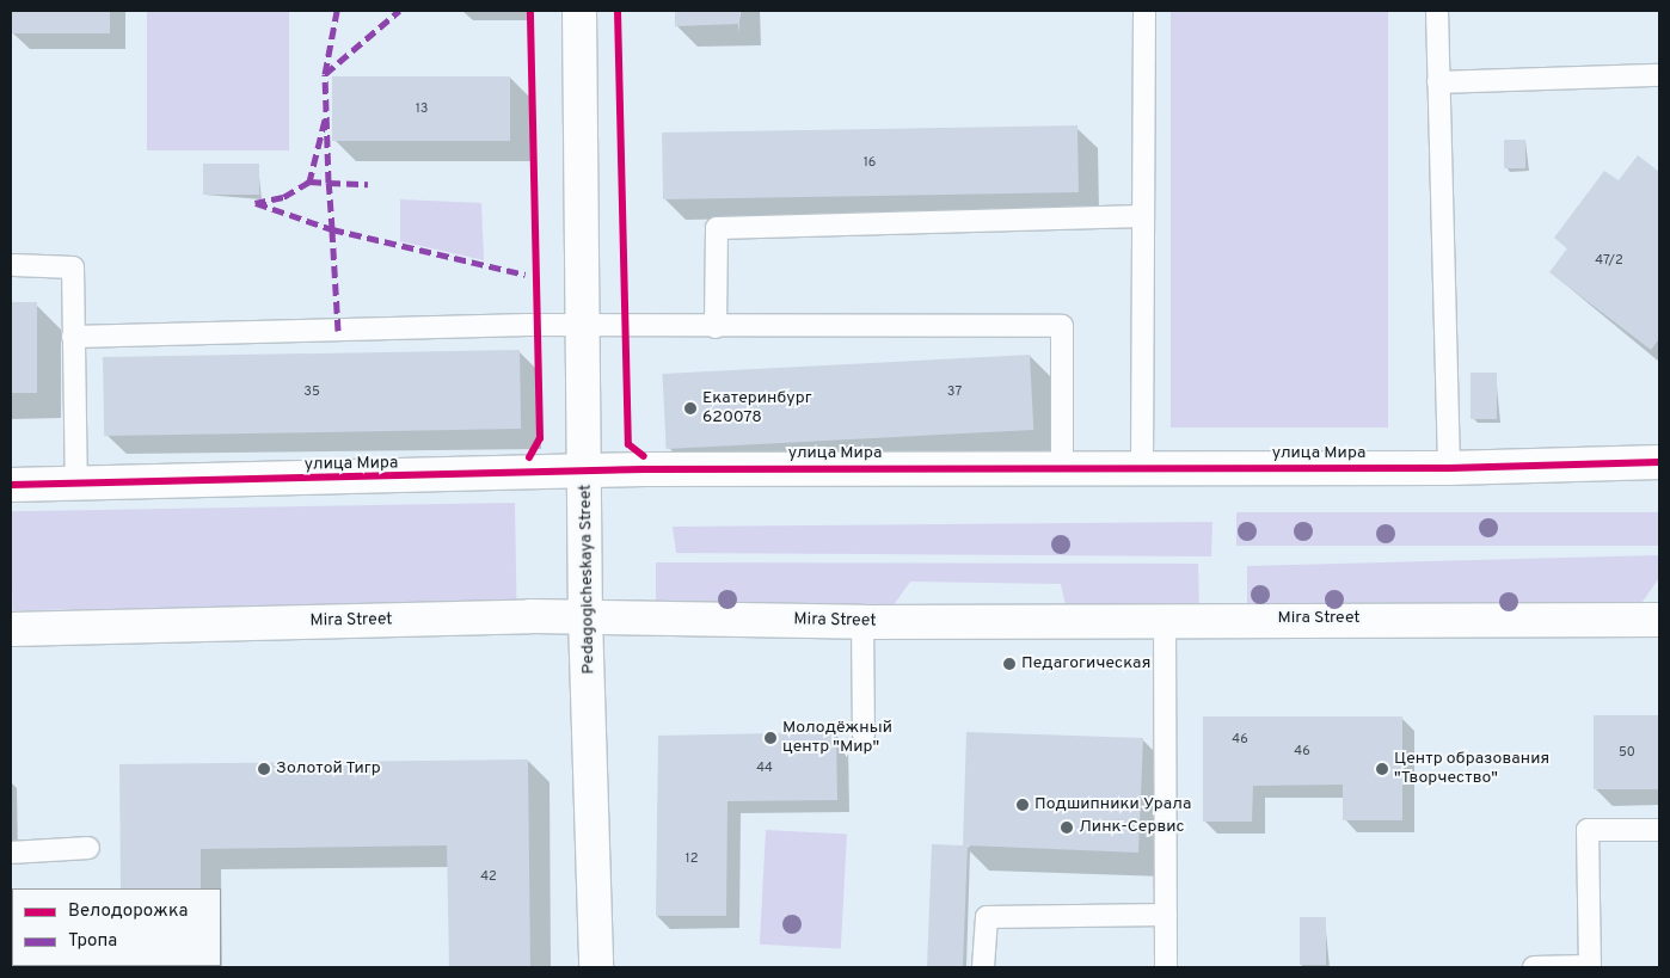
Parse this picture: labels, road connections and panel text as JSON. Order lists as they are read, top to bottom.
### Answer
{
  "streets": {
    "street": ["улица Мира", "Pedagogicheskaya Street", "Mira Street"]
  },
  "crossings": [
    ["улица Мира", "Pedagogicheskaya Street"],
    ["Pedagogicheskaya Street", "Mira Street"]
  ],
  "places": [
    "Екатеринбург 620078",
    "Педагогическая",
    "Молодёжный центр \"Мир\"",
    "Золотой Тигр",
    "Центр образования \"Творчество\"",
    "Подшипники Урала",
    "Линк-Сервис"
  ],
  "house_numbers": [
    "13",
    "16",
    "47/2",
    "35",
    "37",
    "46",
    "46",
    "50",
    "44",
    "12",
    "42"
  ],
  "legend": ["Велодорожка", "Тропа"]
}
